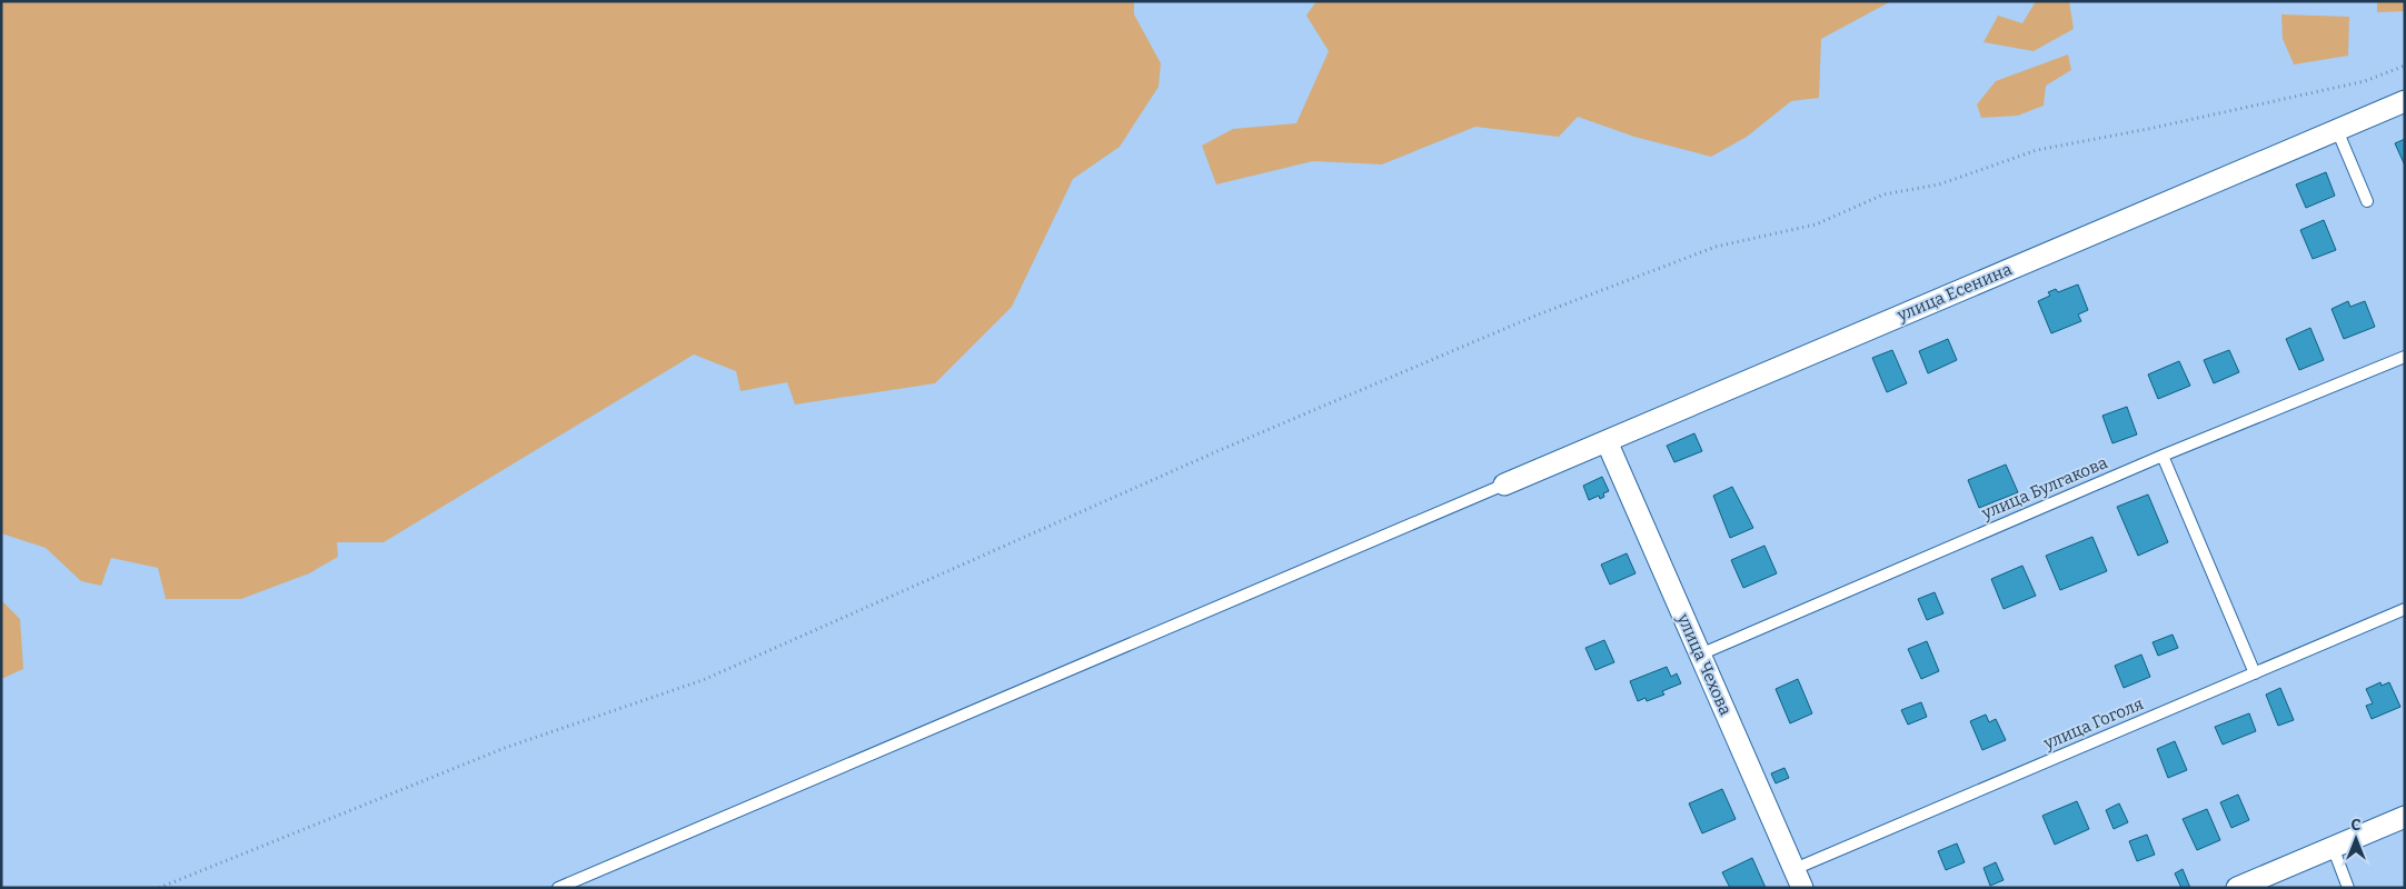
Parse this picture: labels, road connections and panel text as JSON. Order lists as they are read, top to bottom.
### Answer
{
  "streets": {
    "street": ["улица Есенина", "улица Чехова"],
    "lane": ["улица Булгакова", "улица Гоголя"]
  },
  "crossings": [
    ["улица Есенина", "улица Чехова"],
    ["улица Булгакова", "улица Чехова"],
    ["улица Чехова", "улица Гоголя"]
  ],
  "north": "top"
}
